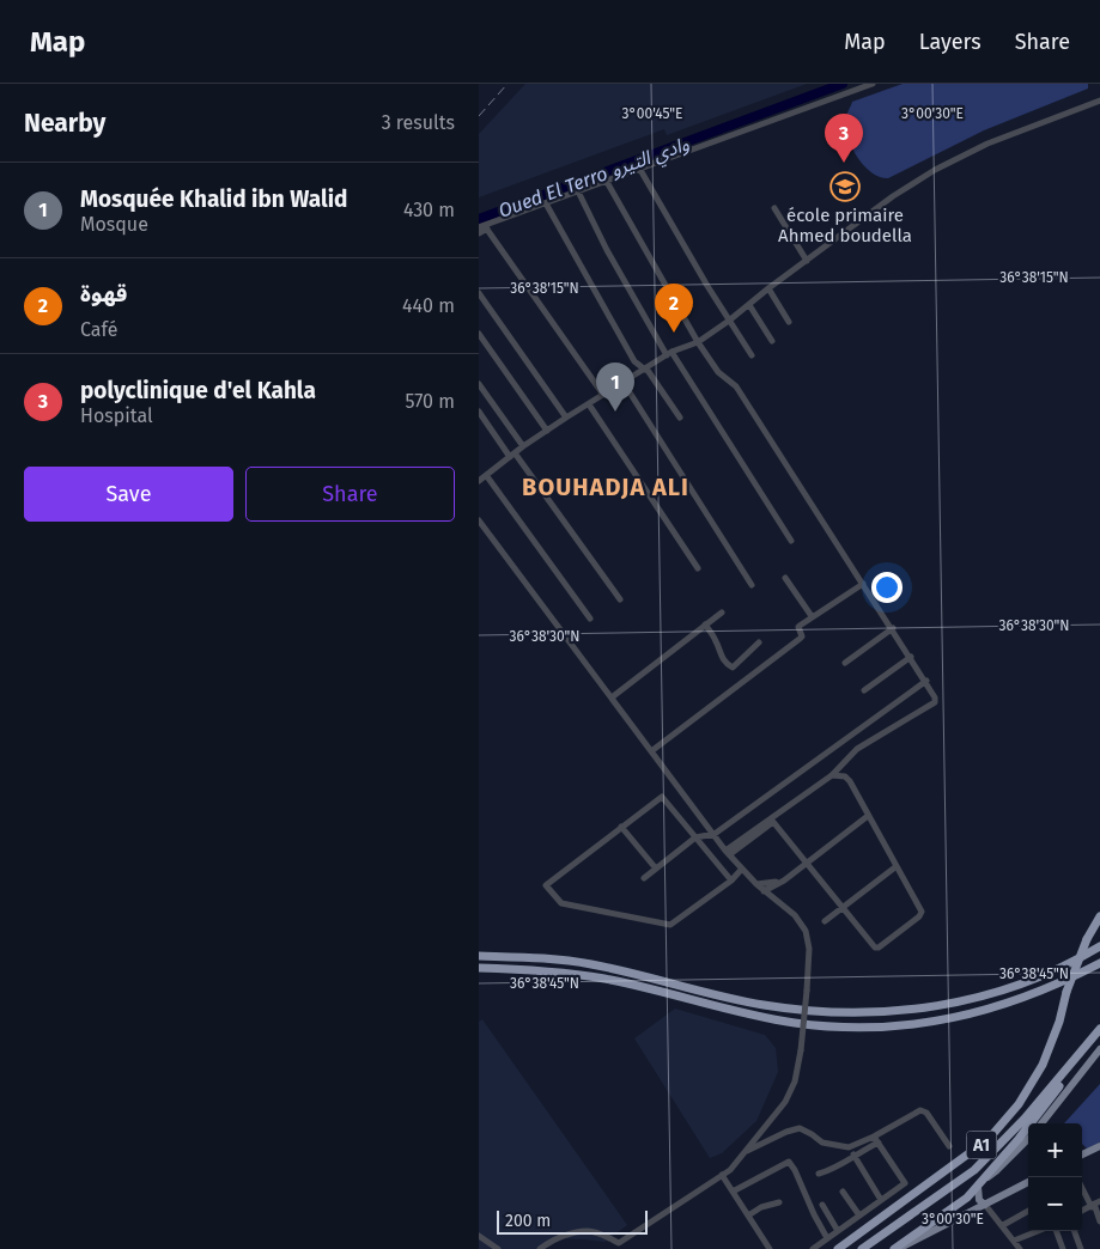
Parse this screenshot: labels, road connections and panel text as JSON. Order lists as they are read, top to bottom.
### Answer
{
  "streets": {
    "highway": ["A1"]
  },
  "districts": ["BOUHADJA ALI"],
  "water": ["Oued El Terro وادي التيرو"],
  "places": {
    "school or university": ["école primaire Ahmed boudella"]
  },
  "scale_bar": "200 m",
  "page": {
    "header": "Map",
    "nav": ["Map", "Layers", "Share"],
    "heading": ["Nearby", "3 results"],
    "pins": ["3", "2", "1"],
    "list": [
      {
        "mark": "1",
        "name": "Mosquée Khalid ibn Walid",
        "note": "Mosque",
        "value": "430 m"
      },
      {
        "mark": "2",
        "name": "قهوة",
        "note": "Café",
        "value": "440 m"
      },
      {
        "mark": "3",
        "name": "polyclinique d'el Kahla",
        "note": "Hospital",
        "value": "570 m"
      }
    ],
    "buttons": ["Save", "Share"],
    "map_buttons": ["+", "−"],
    "scale": "200 m"
  },
  "coordinates": [
    "3°00'45\"E",
    "3°00'30\"E",
    "36°38'15\"N",
    "36°38'30\"N",
    "36°38'45\"N"
  ]
}
